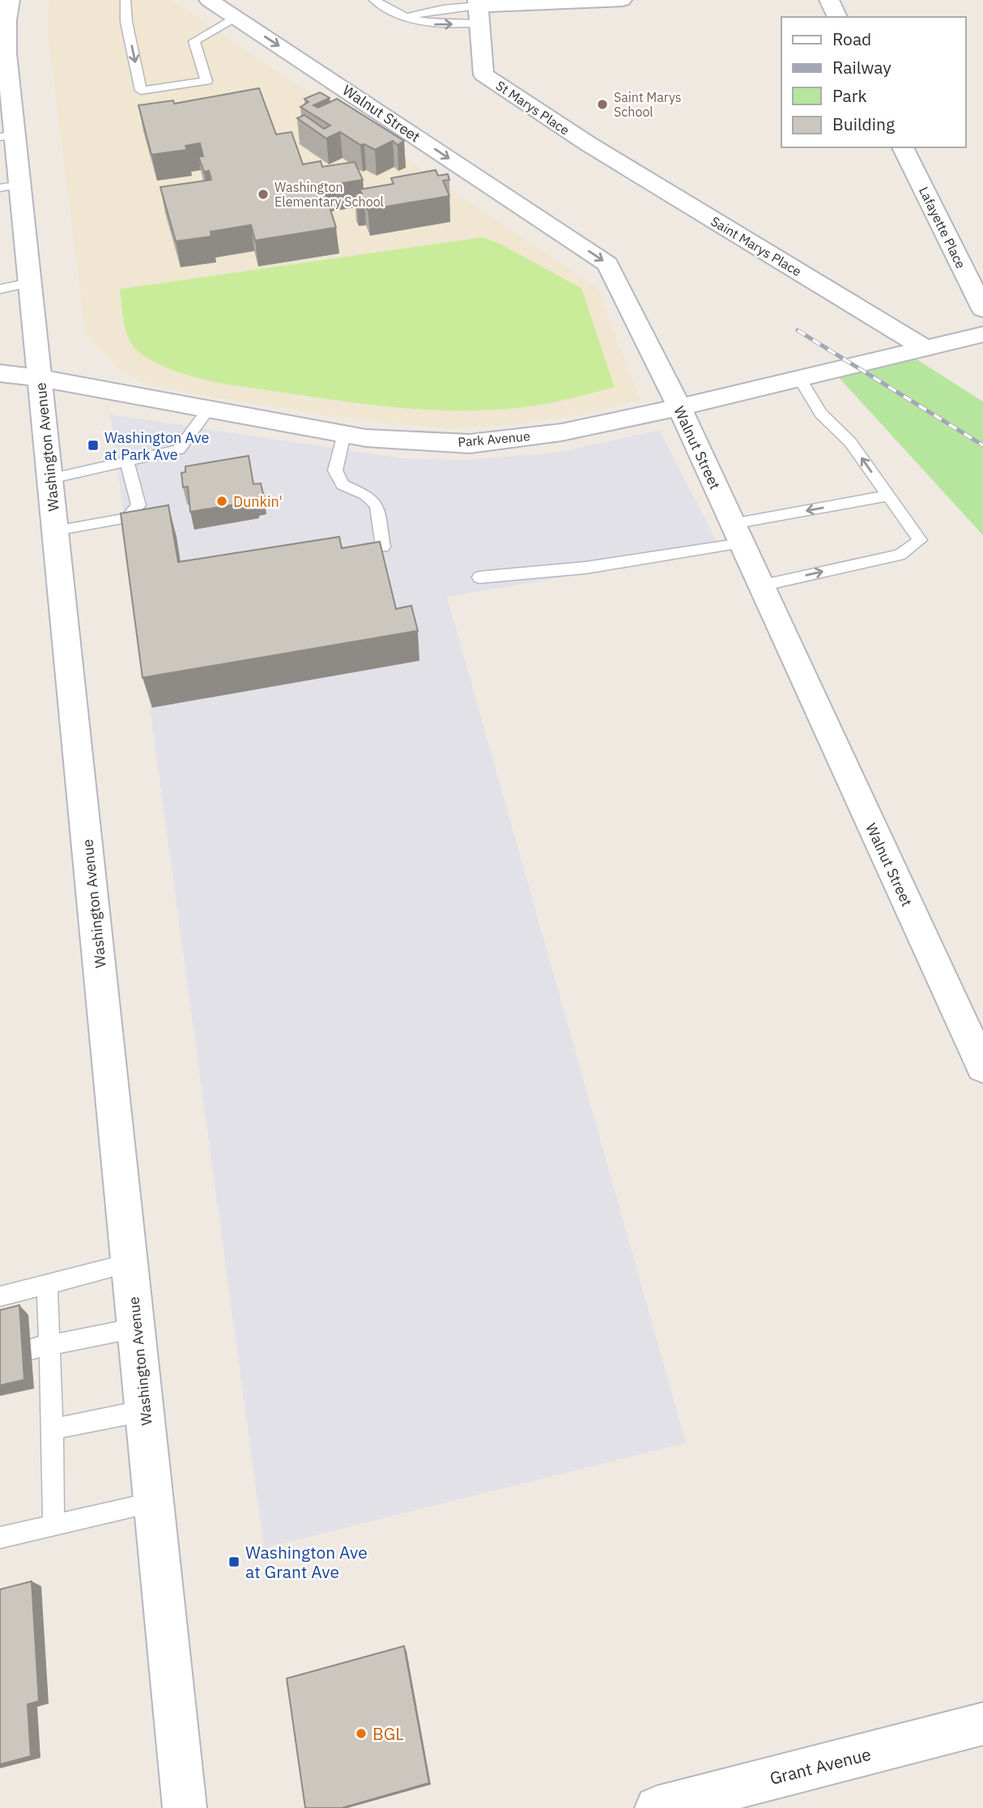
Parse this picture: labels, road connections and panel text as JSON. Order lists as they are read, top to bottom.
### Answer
{
  "streets": {
    "street": [
      "St Marys Place",
      "Walnut Street",
      "Lafayette Place",
      "Saint Marys Place",
      "Park Avenue",
      "Washington Avenue",
      "Grant Avenue"
    ]
  },
  "crossings": [
    ["St Marys Place", "Saint Marys Place"],
    ["Walnut Street", "Park Avenue"],
    ["Saint Marys Place", "Park Avenue"],
    ["Park Avenue", "Washington Avenue"]
  ],
  "one_way": ["Walnut Street"],
  "places": {
    "other": [
      "Saint Marys School",
      "Washington Elementary School",
      "Dunkin'",
      "BGL"
    ],
    "transit": ["Washington Ave at Park Ave", "Washington Ave at Grant Ave"]
  },
  "legend": [
    "Road",
    "Railway",
    "Park",
    "Building"
  ]
}
